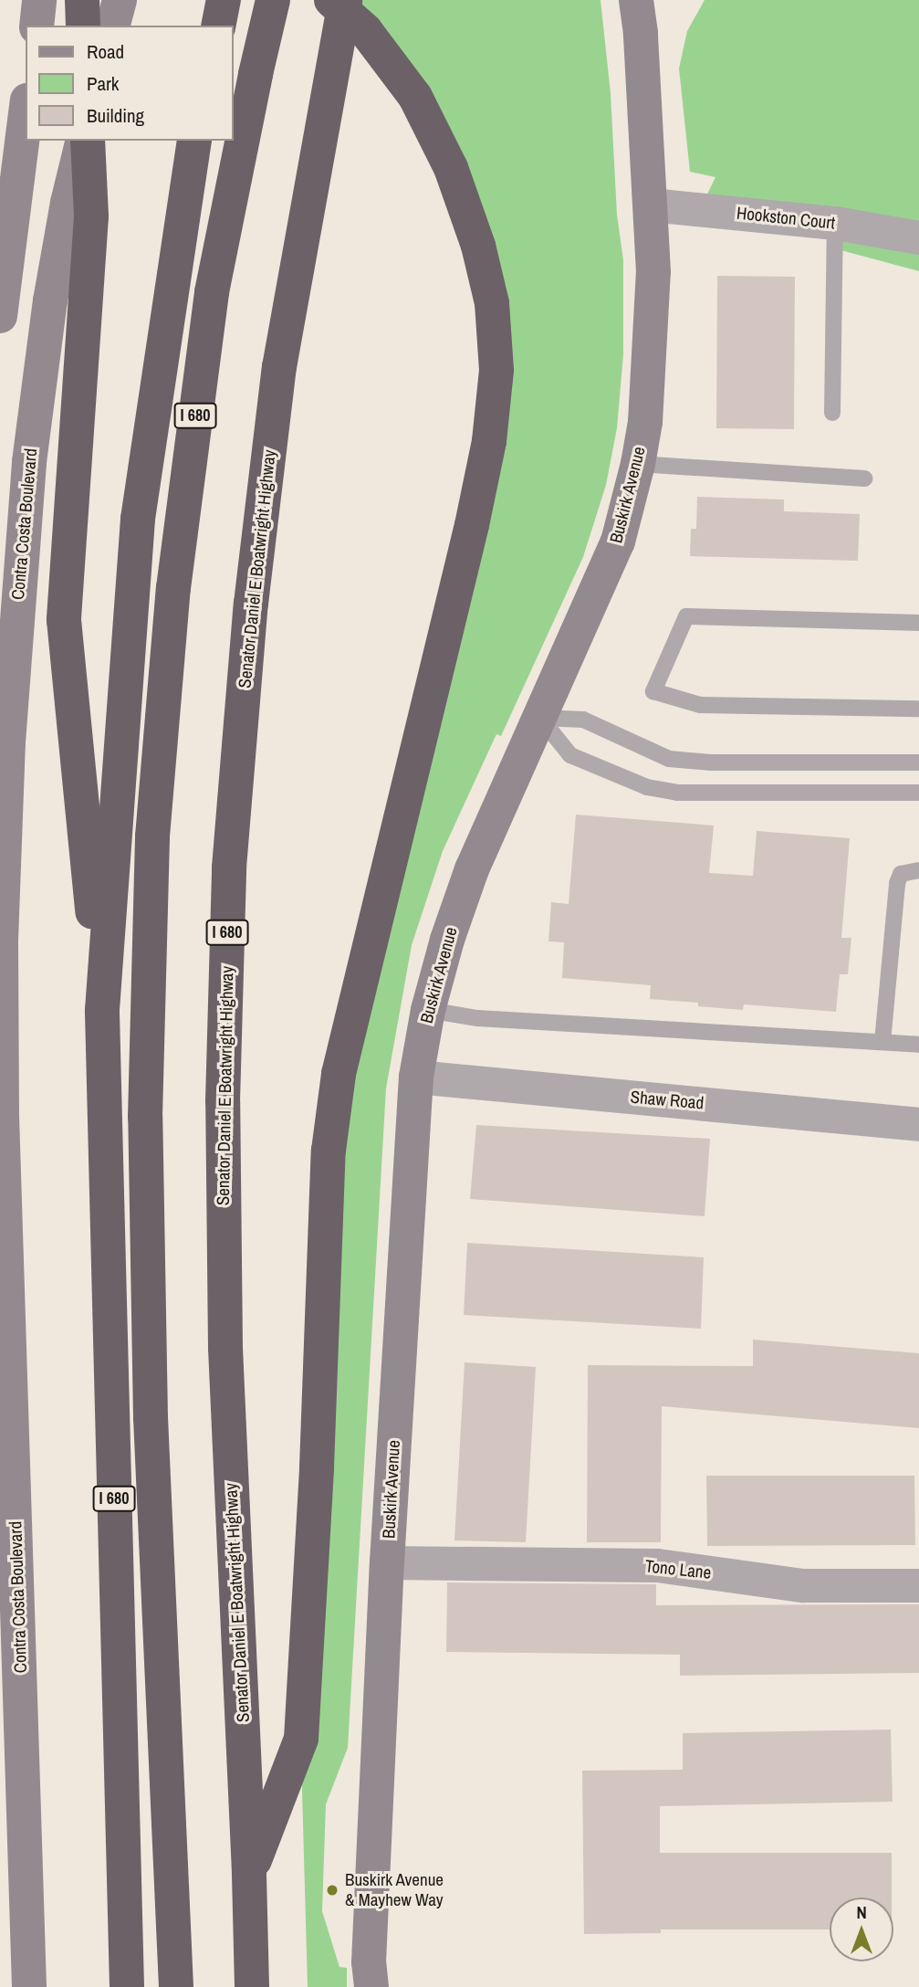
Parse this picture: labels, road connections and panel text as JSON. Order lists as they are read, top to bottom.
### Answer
{
  "streets": {
    "highway": ["I 680", "Senator Daniel E Boatwright Highway"],
    "main road": ["Buskirk Avenue", "Contra Costa Boulevard"],
    "street": ["Hookston Court", "Shaw Road", "Tono Lane"]
  },
  "crossings": [
    ["Hookston Court", "Buskirk Avenue"],
    ["Buskirk Avenue", "Shaw Road"],
    ["Buskirk Avenue", "Tono Lane"]
  ],
  "places": ["Buskirk Avenue & Mayhew Way"],
  "legend": ["Road", "Park", "Building"],
  "north": "top"
}
